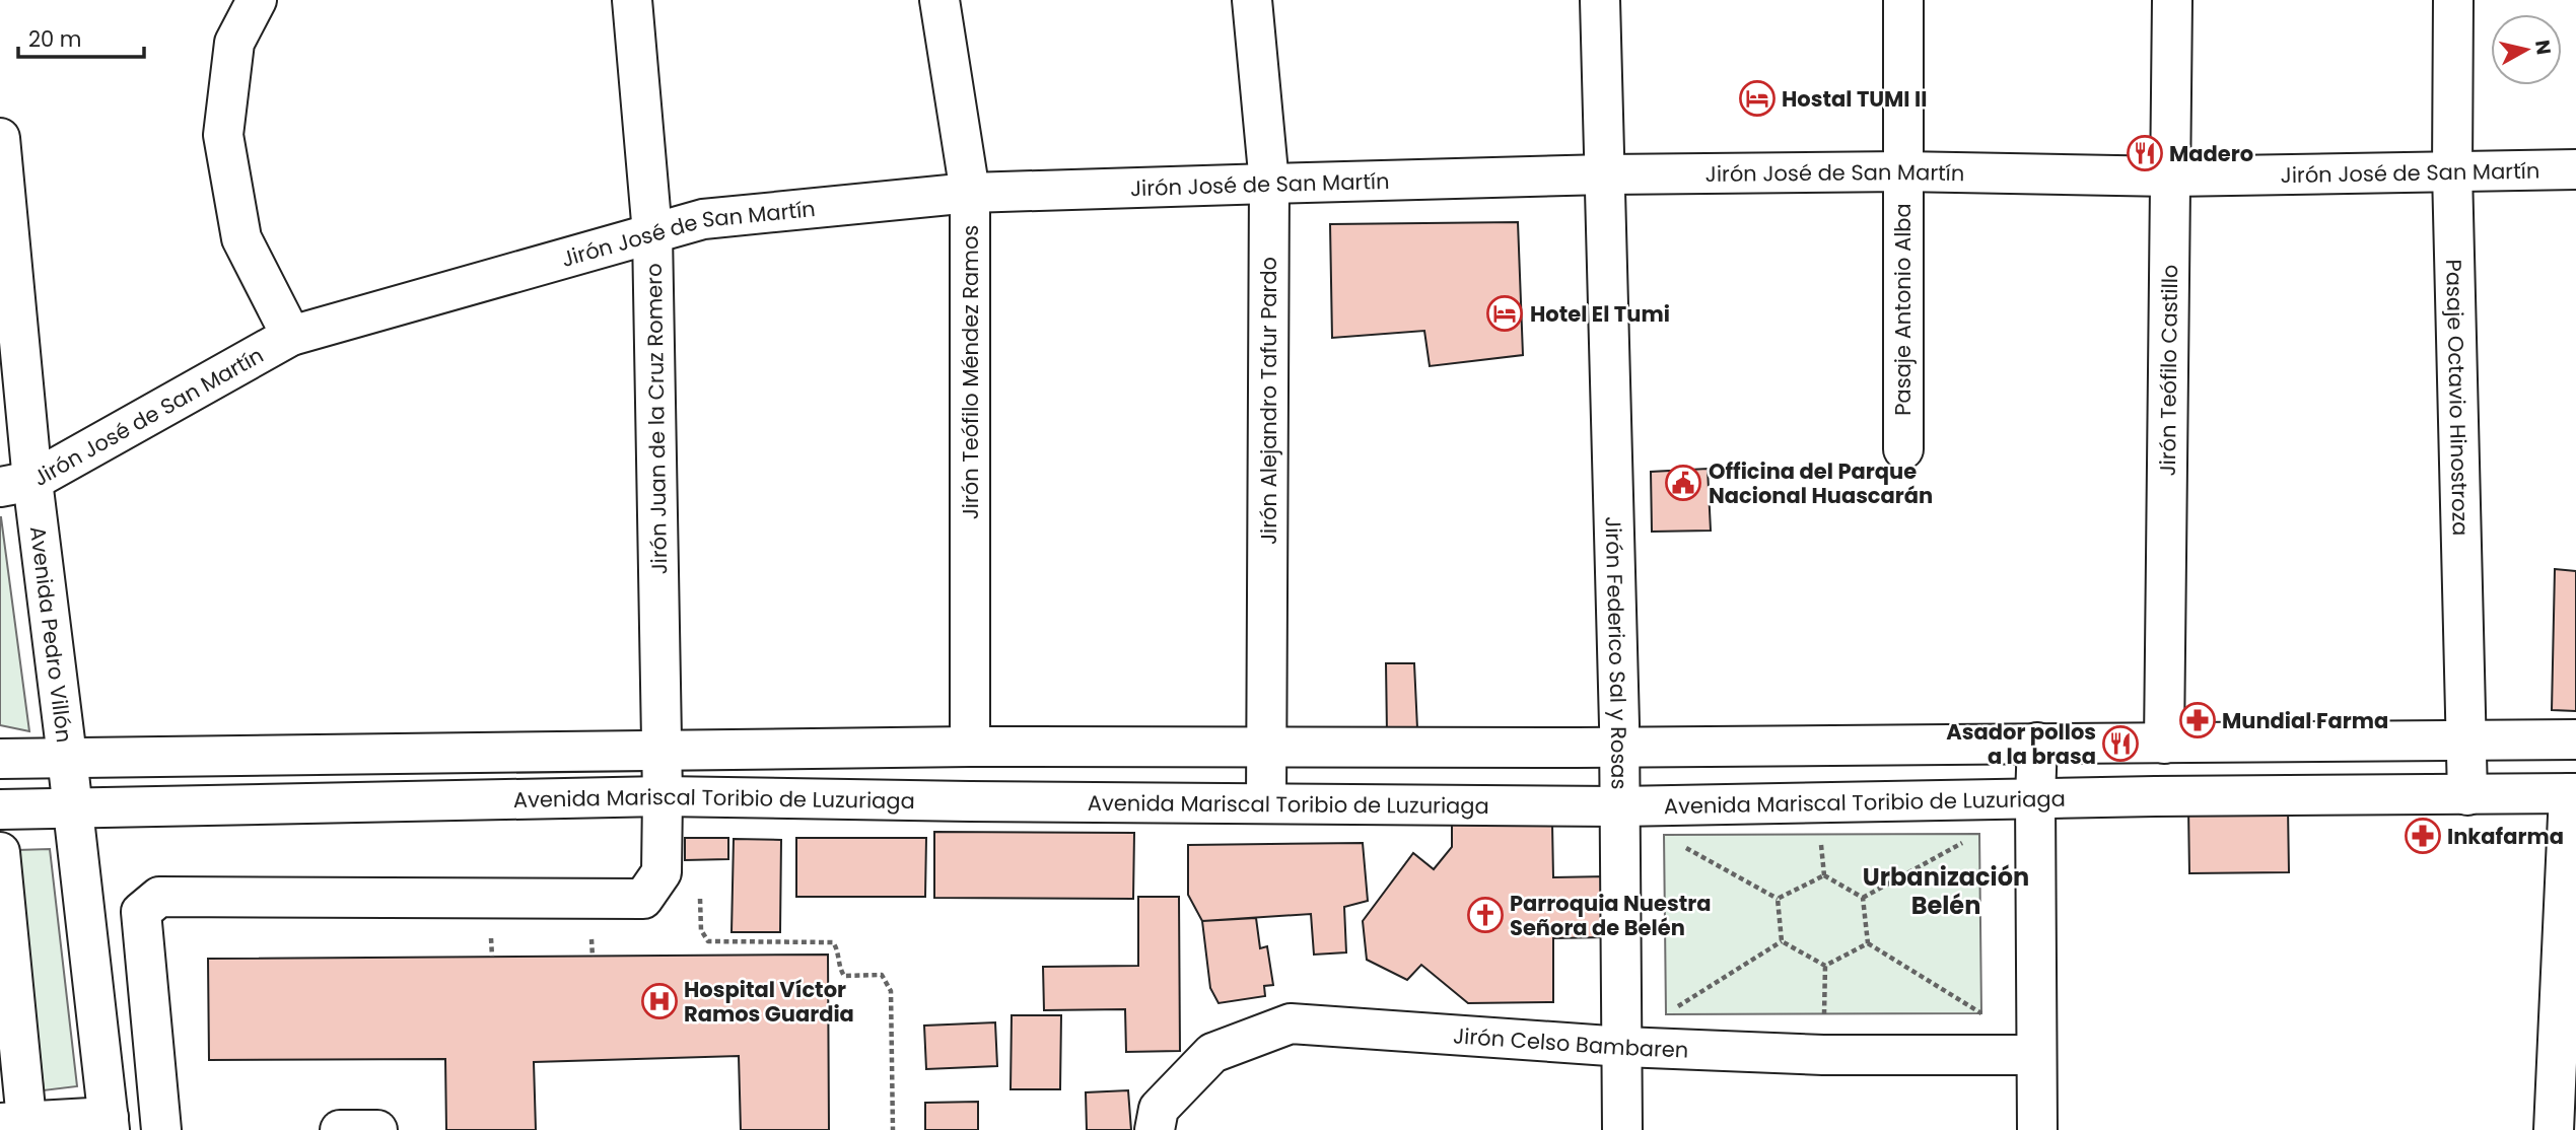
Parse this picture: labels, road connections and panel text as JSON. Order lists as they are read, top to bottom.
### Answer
{
  "streets": {
    "street": [
      "Jirón José de San Martín",
      "Pasaje Antonio Alba",
      "Jirón Teófilo Castillo",
      "Jirón Teófilo Méndez Ramos",
      "Pasaje Octavio Hinostroza",
      "Jirón Alejandro Tafur Pardo",
      "Jirón Juan de la Cruz Romero",
      "Avenida Pedro Villón",
      "Jirón Federico Sal y Rosas",
      "Avenida Mariscal Toribio de Luzuriaga",
      "Jirón Celso Bambaren"
    ]
  },
  "crossings": [
    ["Jirón José de San Martín", "Pasaje Antonio Alba"],
    ["Jirón José de San Martín", "Jirón Teófilo Castillo"],
    ["Jirón José de San Martín", "Jirón Teófilo Méndez Ramos"],
    ["Jirón José de San Martín", "Pasaje Octavio Hinostroza"],
    ["Jirón José de San Martín", "Jirón Alejandro Tafur Pardo"],
    ["Jirón José de San Martín", "Jirón Juan de la Cruz Romero"],
    ["Jirón José de San Martín", "Avenida Pedro Villón"],
    ["Jirón José de San Martín", "Jirón Federico Sal y Rosas"],
    ["Pasaje Octavio Hinostroza", "Avenida Mariscal Toribio de Luzuriaga"],
    ["Jirón Alejandro Tafur Pardo", "Avenida Mariscal Toribio de Luzuriaga"],
    ["Jirón Juan de la Cruz Romero", "Avenida Mariscal Toribio de Luzuriaga"],
    ["Avenida Pedro Villón", "Avenida Mariscal Toribio de Luzuriaga"],
    ["Jirón Federico Sal y Rosas", "Avenida Mariscal Toribio de Luzuriaga"],
    ["Jirón Federico Sal y Rosas", "Jirón Celso Bambaren"]
  ],
  "districts": ["Urbanización Belén"],
  "places": {
    "hotel": ["Hostal TUMI II", "Hotel El Tumi"],
    "restaurant": ["Madero", "Asador pollos a la brasa"],
    "public building": ["Officina del Parque Nacional Huascarán"],
    "pharmacy": ["Mundial Farma", "Inkafarma"],
    "church": ["Parroquia Nuestra Señora de Belén"],
    "hospital": ["Hospital Víctor Ramos Guardia"]
  },
  "scale_bar": "20 m",
  "north": "right"
}
